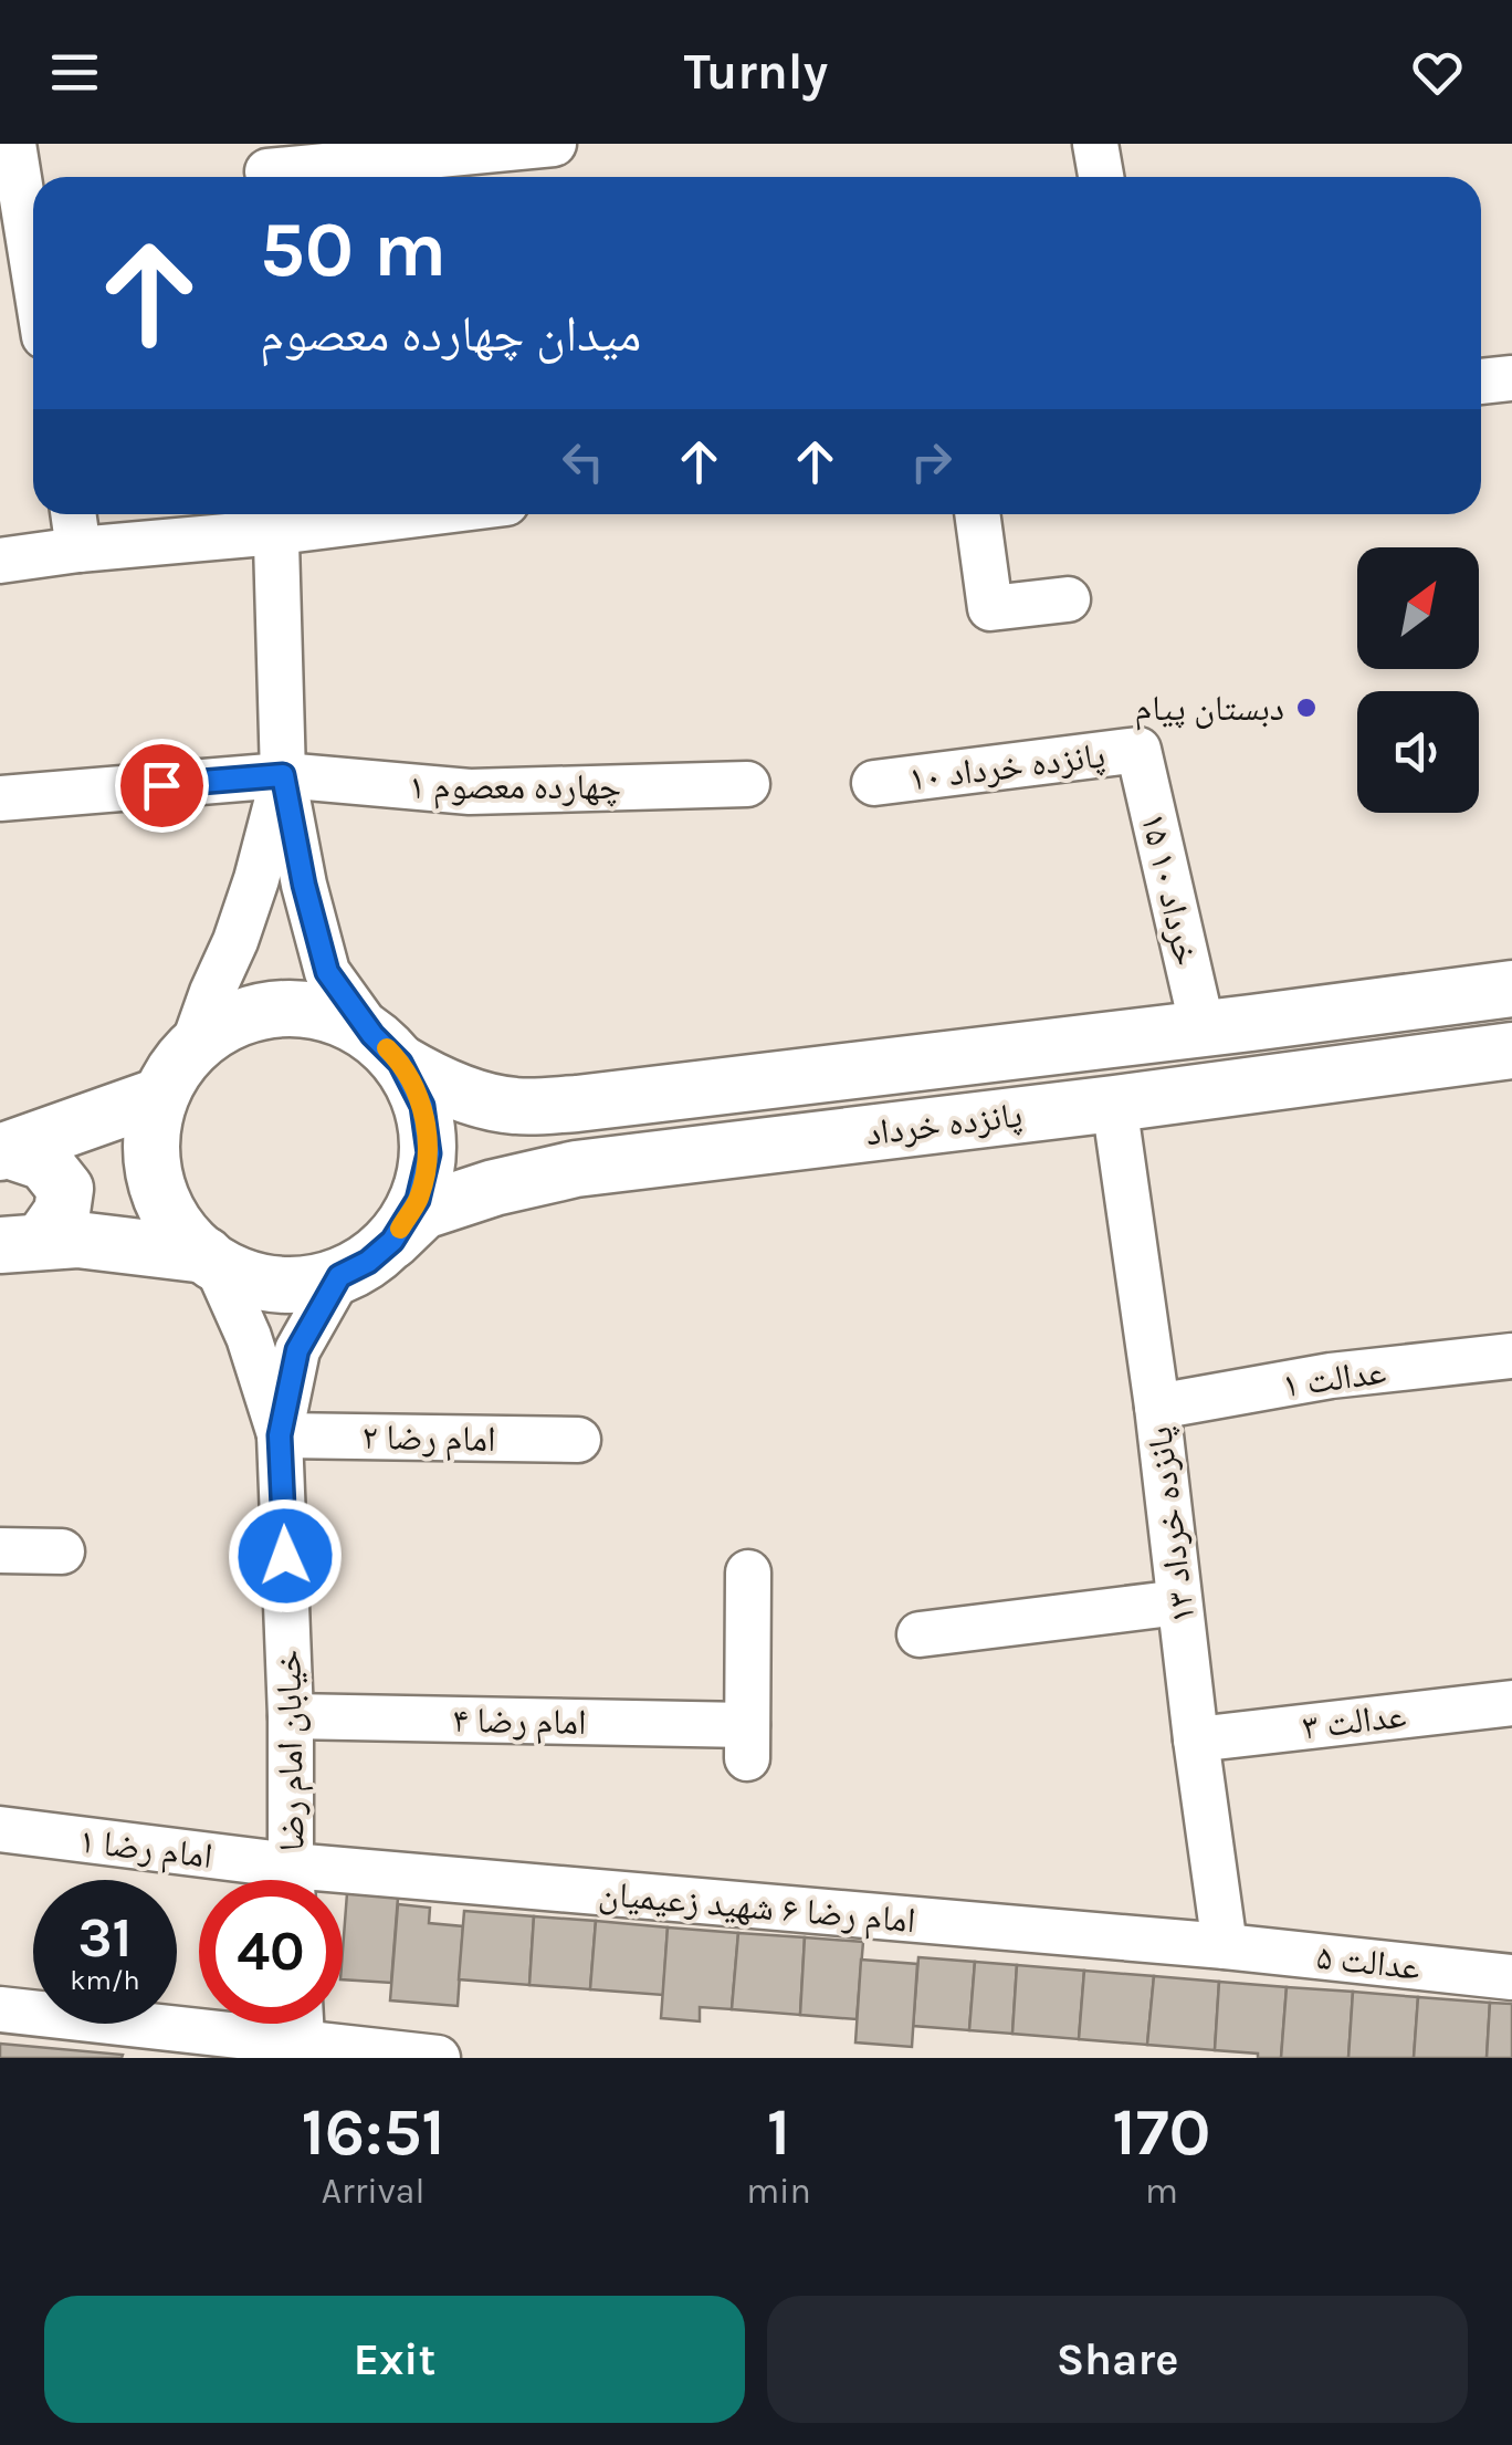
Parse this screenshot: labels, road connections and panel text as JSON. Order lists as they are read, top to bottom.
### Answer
{
  "streets": {
    "main road": ["پانزده خرداد"],
    "street": [
      "پانزده خرداد ۱۰",
      "چهارده معصوم ۱",
      "۱۵ خرداد ۱۰",
      "عدالت ۱",
      "امام رضا ۲",
      "پانزده خرداد ۱۳",
      "امام رضا ۴",
      "عدالت ۳",
      "خیابان امام رضا",
      "امام رضا ۱",
      "امام رضا ۶ شهید زعیمیان",
      "عدالت ۵"
    ]
  },
  "crossings": [
    ["پانزده خرداد ۱۰", "۱۵ خرداد ۱۰"],
    ["۱۵ خرداد ۱۰", "پانزده خرداد"],
    ["پانزده خرداد", "پانزده خرداد ۱۳"],
    ["پانزده خرداد", "خیابان امام رضا"],
    ["عدالت ۱", "پانزده خرداد ۱۳"],
    ["امام رضا ۲", "خیابان امام رضا"],
    ["پانزده خرداد ۱۳", "عدالت ۳"],
    ["پانزده خرداد ۱۳", "امام رضا ۶ شهید زعیمیان"],
    ["پانزده خرداد ۱۳", "عدالت ۵"],
    ["امام رضا ۴", "خیابان امام رضا"],
    ["امام رضا ۶ شهید زعیمیان", "عدالت ۵"]
  ],
  "places": ["دبستان پیام"],
  "north": "top right",
  "page": {
    "header": "Turnly",
    "turn": ["50 m", "میدان چهارده معصوم"],
    "speed": "31 km/h",
    "limit": "40",
    "eta": [
      "16:51",
      "Arrival",
      "1",
      "min",
      "170",
      "m"
    ],
    "buttons": ["Exit", "Share"]
  }
}
